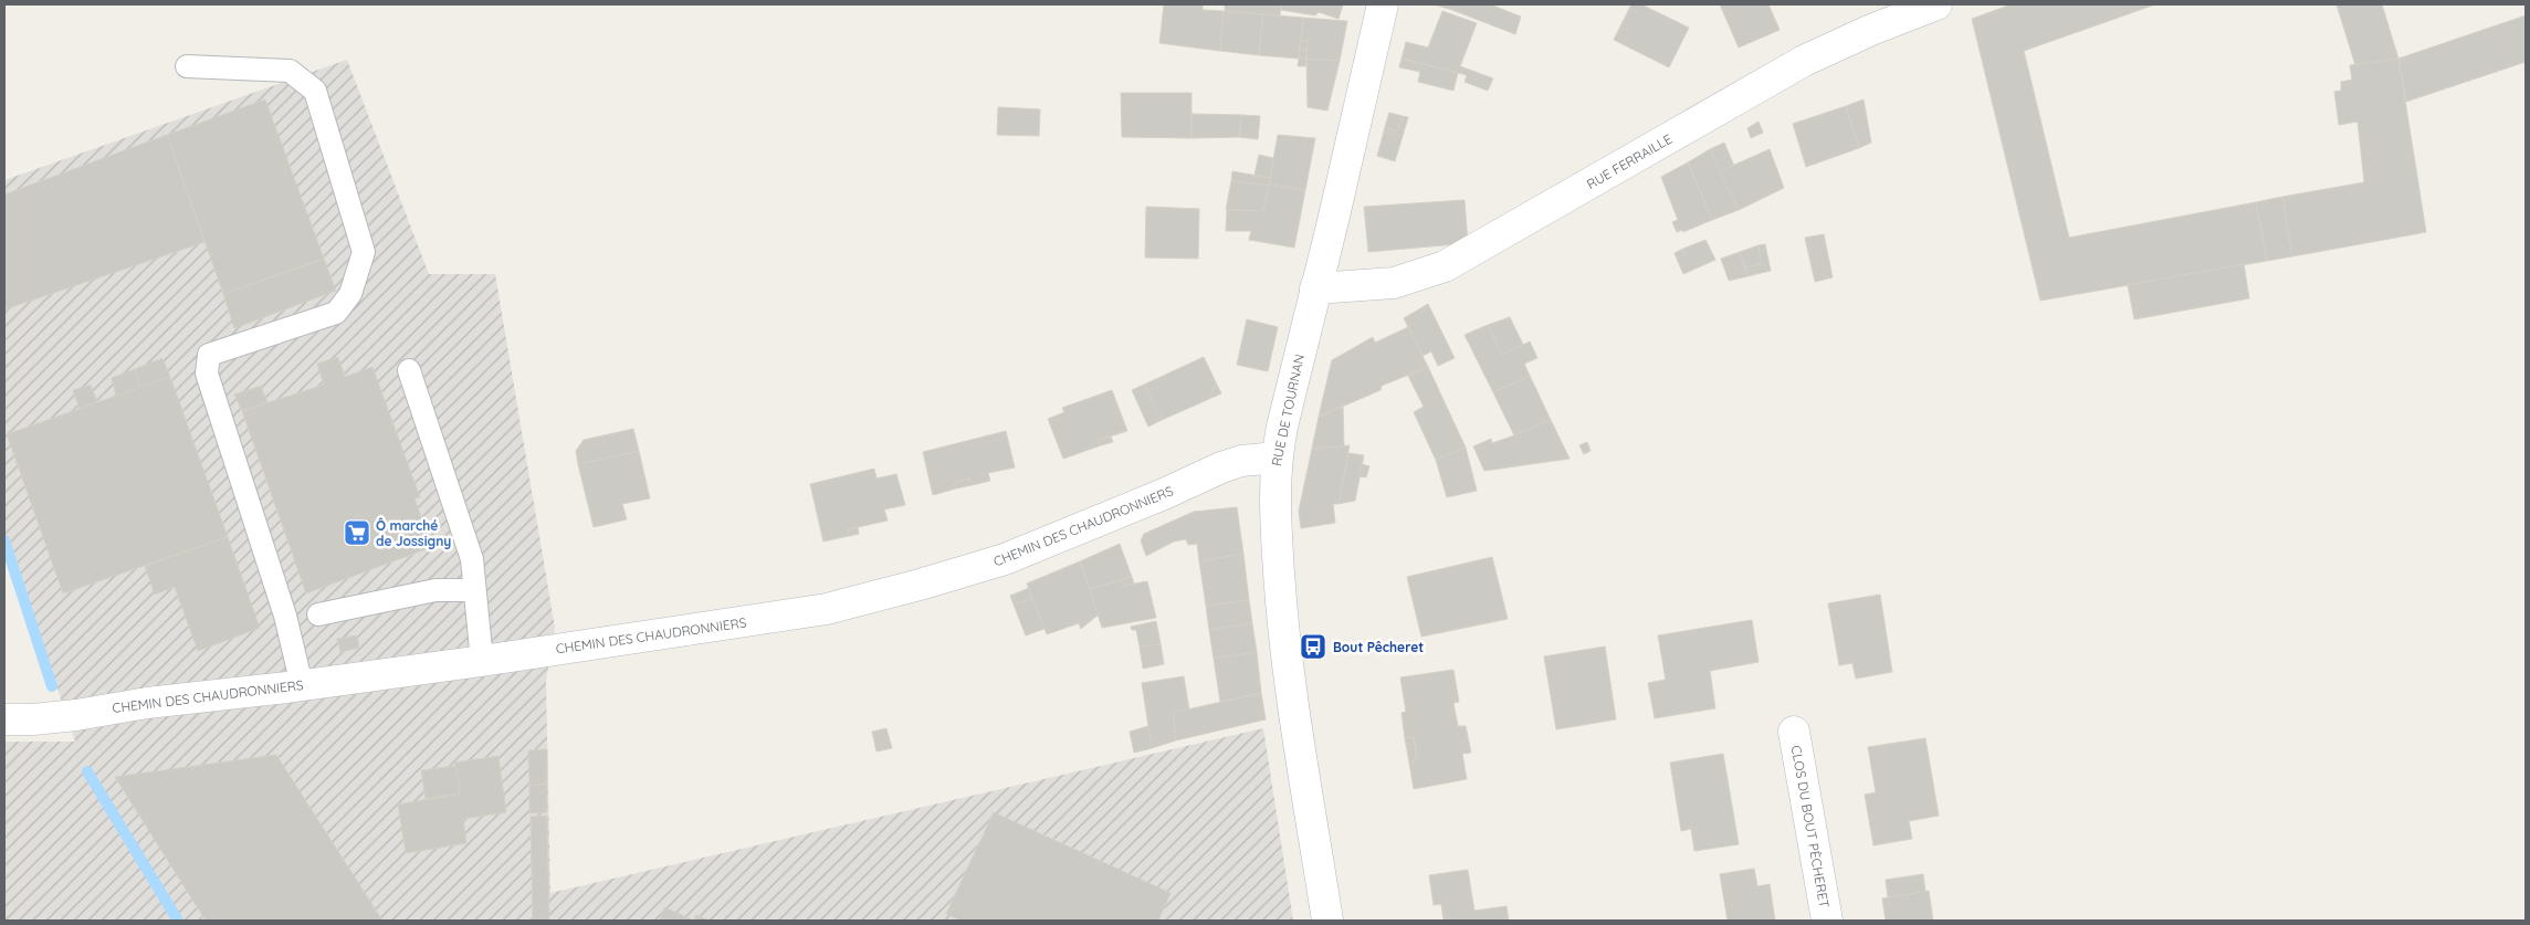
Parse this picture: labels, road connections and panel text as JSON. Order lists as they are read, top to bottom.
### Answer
{
  "streets": {
    "street": [
      "RUE FERRAILLE",
      "RUE DE TOURNAN",
      "CHEMIN DES CHAUDRONNIERS",
      "CLOS DU BOUT PÈCHERET"
    ]
  },
  "crossings": [
    ["RUE FERRAILLE", "RUE DE TOURNAN"],
    ["RUE DE TOURNAN", "CHEMIN DES CHAUDRONNIERS"]
  ],
  "places": {
    "supermarket": ["Ô marché de Jossigny"],
    "bus stop": ["Bout Pêcheret"]
  }
}
